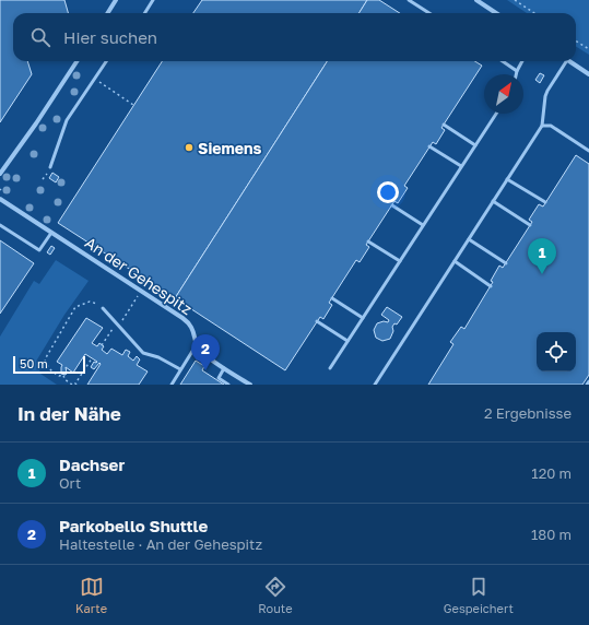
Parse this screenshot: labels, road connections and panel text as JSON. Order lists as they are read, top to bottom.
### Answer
{
  "streets": {
    "street": ["An der Gehespitz"]
  },
  "places": ["Siemens"],
  "scale_bar": "50 m",
  "north": "top right",
  "page": {
    "search": "Hier suchen",
    "pins": ["1", "2"],
    "scale": "50 m",
    "heading": ["In der Nähe", "2 Ergebnisse"],
    "list": [
      {
        "mark": "1",
        "name": "Dachser",
        "note": "Ort",
        "value": "120 m"
      },
      {
        "mark": "2",
        "name": "Parkobello Shuttle",
        "note": "Haltestelle · An der Gehespitz",
        "value": "180 m"
      }
    ],
    "nav": ["Karte", "Route", "Gespeichert"]
  }
}
